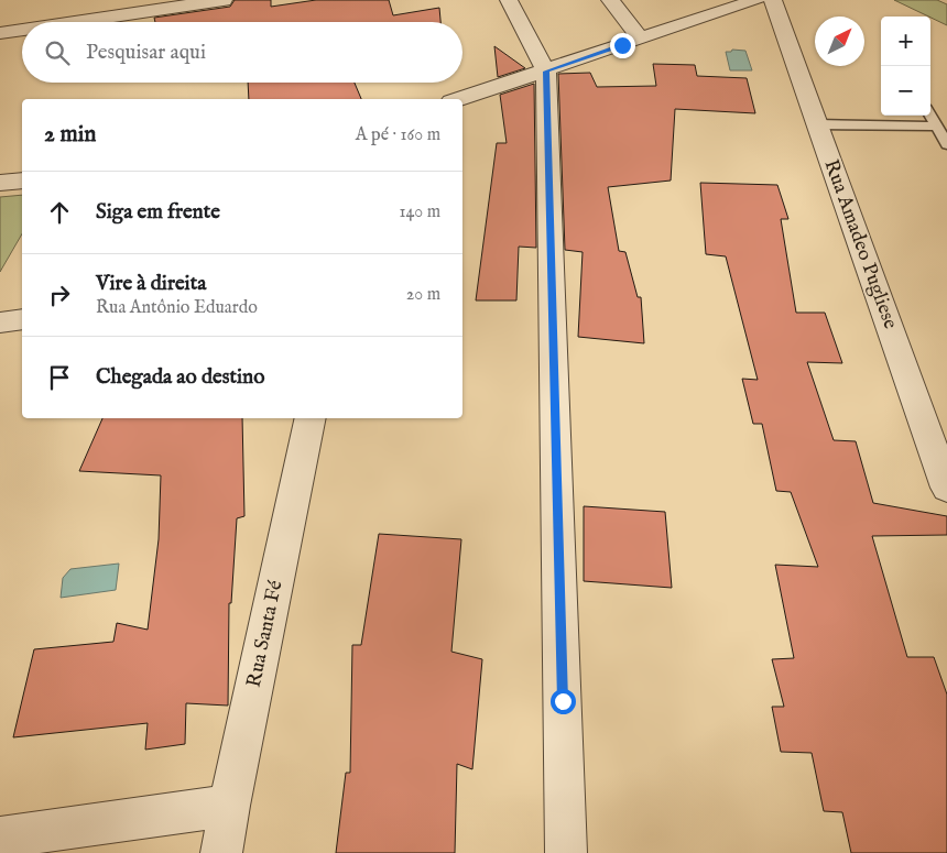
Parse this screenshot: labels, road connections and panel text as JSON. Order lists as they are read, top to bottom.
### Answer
{
  "streets": {
    "street": ["Rua Amadeo Pugliese", "Rua Santa Fé"]
  },
  "north": "top right",
  "page": {
    "map_buttons": ["+", "−"],
    "search": "Pesquisar aqui",
    "heading": ["2 min", "A pé · 160 m"],
    "list": [
      ["Siga em frente", "140 m"],
      ["Vire à direita", "Rua Antônio Eduardo", "20 m"],
      "Chegada ao destino"
    ]
  }
}
